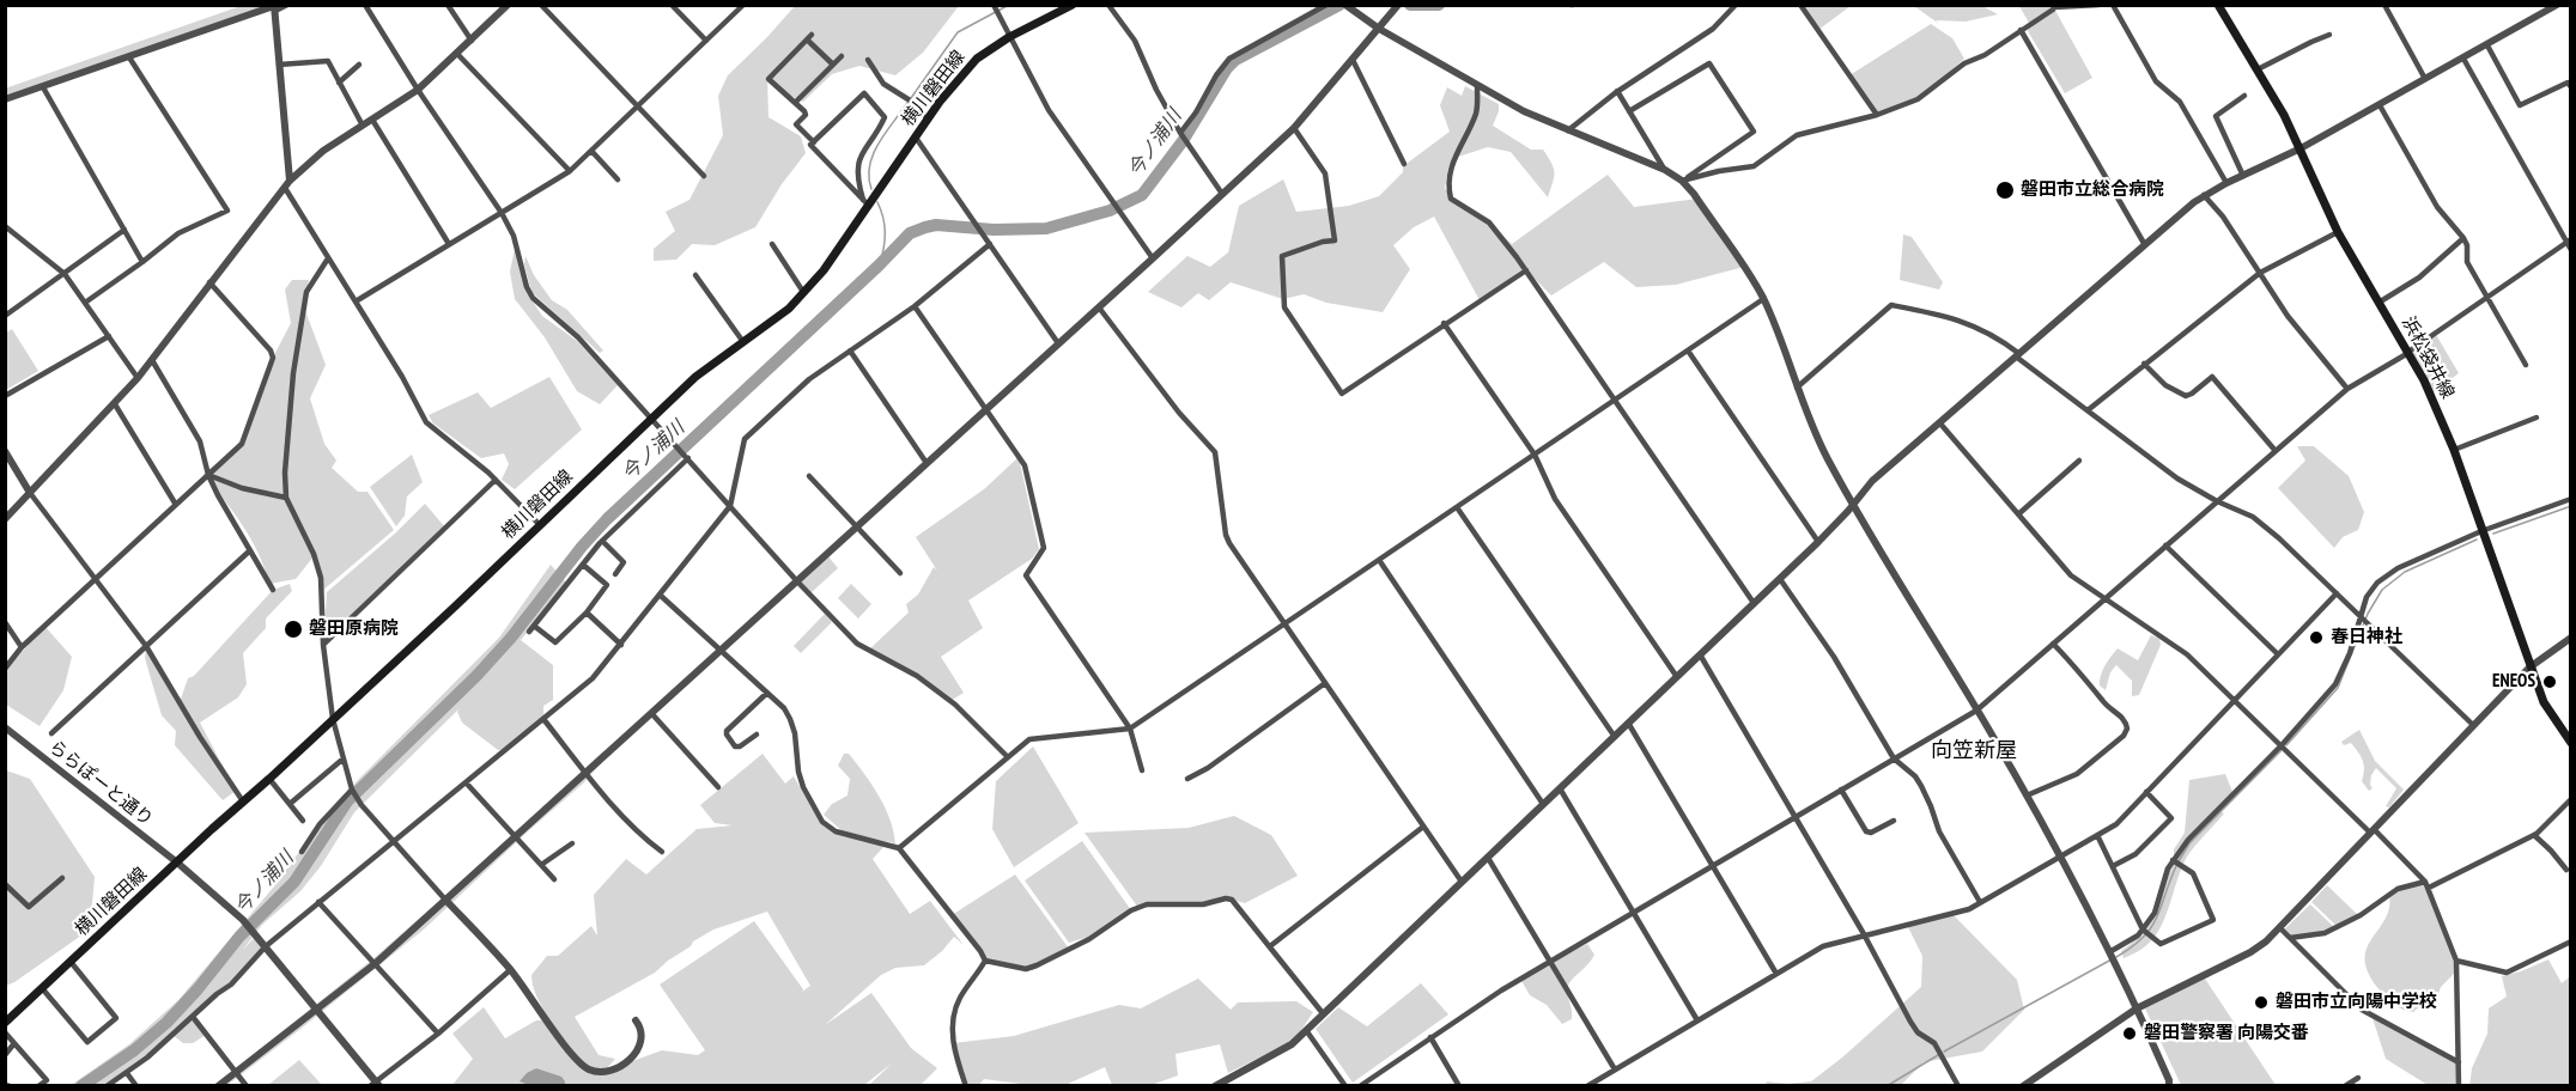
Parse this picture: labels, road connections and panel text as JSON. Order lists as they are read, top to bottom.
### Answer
{
  "streets": {
    "main road": ["横川磐田線", "浜松袋井線"],
    "street": ["ららぽーと通り"]
  },
  "crossings": [
    ["横川磐田線", "ららぽーと通り"]
  ],
  "districts": ["向笠新屋"],
  "water": ["今ノ浦川"],
  "places": [
    "磐田市立総合病院",
    "磐田原病院",
    "春日神社",
    "ENEOS",
    "磐田市立向陽中学校",
    "磐田警察署 向陽交番"
  ]
}
